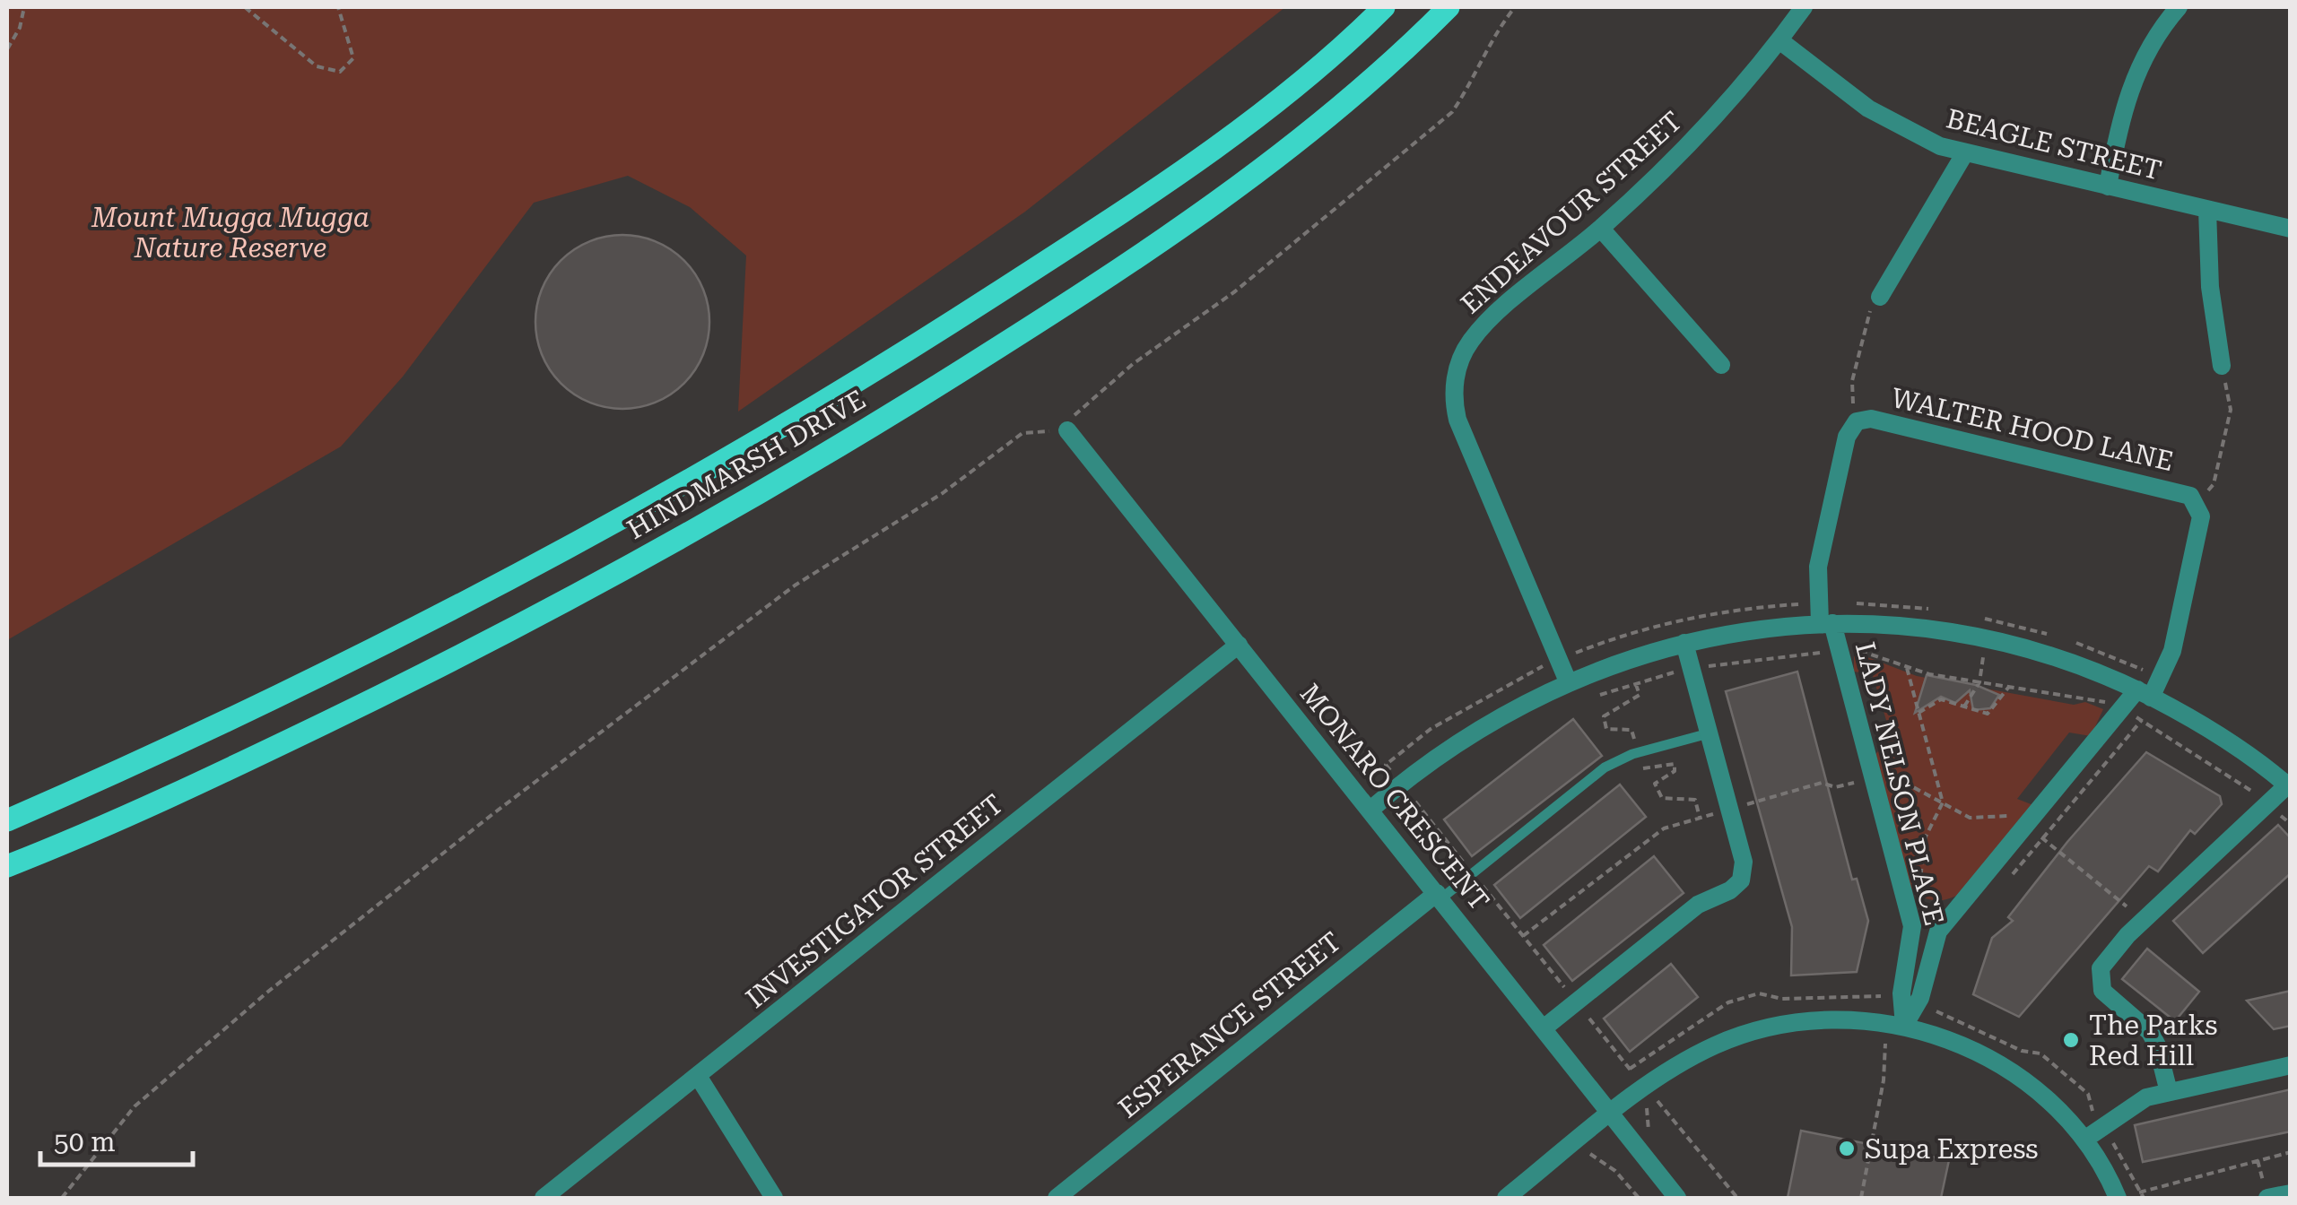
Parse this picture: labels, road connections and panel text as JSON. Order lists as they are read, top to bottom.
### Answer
{
  "streets": {
    "main road": ["HINDMARSH DRIVE"],
    "street": [
      "BEAGLE STREET",
      "ENDEAVOUR STREET",
      "WALTER HOOD LANE",
      "LADY NELSON PLACE",
      "MONARO CRESCENT",
      "INVESTIGATOR STREET",
      "ESPERANCE STREET"
    ]
  },
  "crossings": [
    ["BEAGLE STREET", "ENDEAVOUR STREET"],
    ["WALTER HOOD LANE", "LADY NELSON PLACE"],
    ["MONARO CRESCENT", "INVESTIGATOR STREET"],
    ["MONARO CRESCENT", "ESPERANCE STREET"]
  ],
  "parks": ["Mount Mugga Mugga Nature Reserve"],
  "places": ["The Parks Red Hill", "Supa Express"],
  "scale_bar": "50 m"
}
